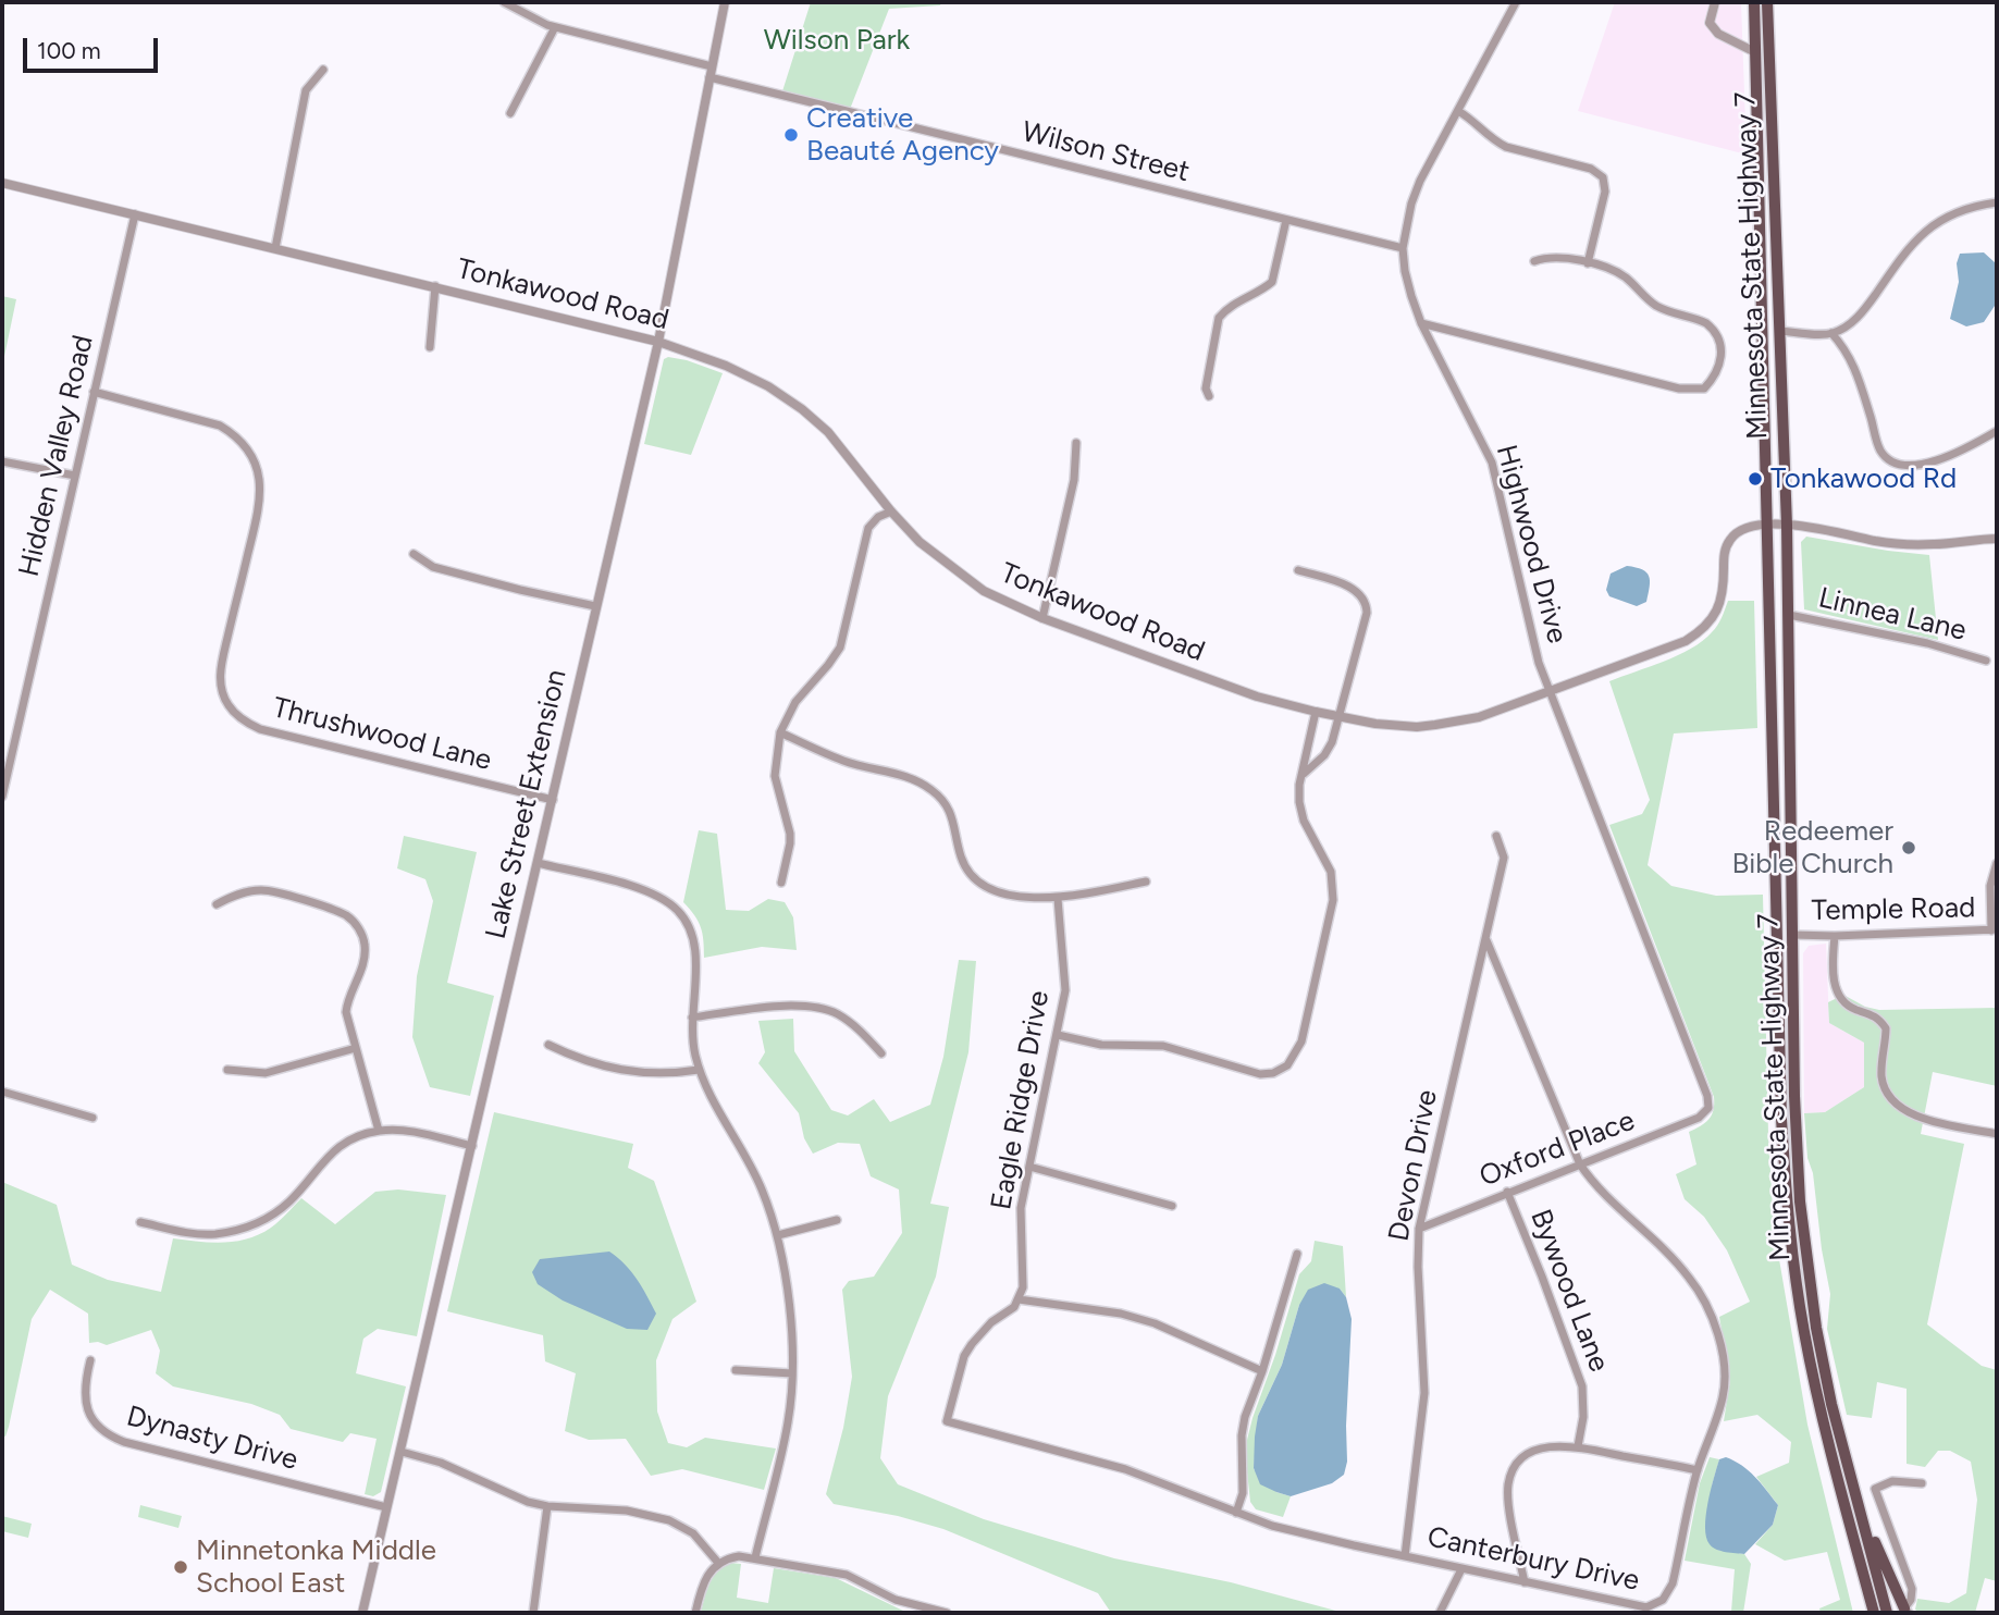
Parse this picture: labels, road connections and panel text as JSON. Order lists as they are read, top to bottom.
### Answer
{
  "streets": {
    "main road": ["Minnesota State Highway 7"],
    "street": [
      "Wilson Street",
      "Tonkawood Road",
      "Hidden Valley Road",
      "Highwood Drive",
      "Linnea Lane",
      "Thrushwood Lane",
      "Lake Street Extension",
      "Temple Road",
      "Eagle Ridge Drive",
      "Oxford Place",
      "Devon Drive",
      "Bywood Lane",
      "Dynasty Drive",
      "Canterbury Drive"
    ]
  },
  "crossings": [
    ["Wilson Street", "Highwood Drive"],
    ["Wilson Street", "Lake Street Extension"],
    ["Minnesota State Highway 7", "Tonkawood Road"],
    ["Minnesota State Highway 7", "Linnea Lane"],
    ["Minnesota State Highway 7", "Temple Road"],
    ["Tonkawood Road", "Hidden Valley Road"],
    ["Tonkawood Road", "Highwood Drive"],
    ["Tonkawood Road", "Lake Street Extension"],
    ["Hidden Valley Road", "Thrushwood Lane"],
    ["Highwood Drive", "Oxford Place"],
    ["Thrushwood Lane", "Lake Street Extension"],
    ["Lake Street Extension", "Dynasty Drive"],
    ["Eagle Ridge Drive", "Canterbury Drive"],
    ["Oxford Place", "Devon Drive"],
    ["Oxford Place", "Bywood Lane"],
    ["Oxford Place", "Canterbury Drive"],
    ["Devon Drive", "Canterbury Drive"],
    ["Bywood Lane", "Canterbury Drive"]
  ],
  "parks": ["Wilson Park"],
  "places": [
    "Creative Beauté Agency",
    "Tonkawood Rd",
    "Redeemer Bible Church",
    "Minnetonka Middle School East"
  ],
  "scale_bar": "100 m"
}
